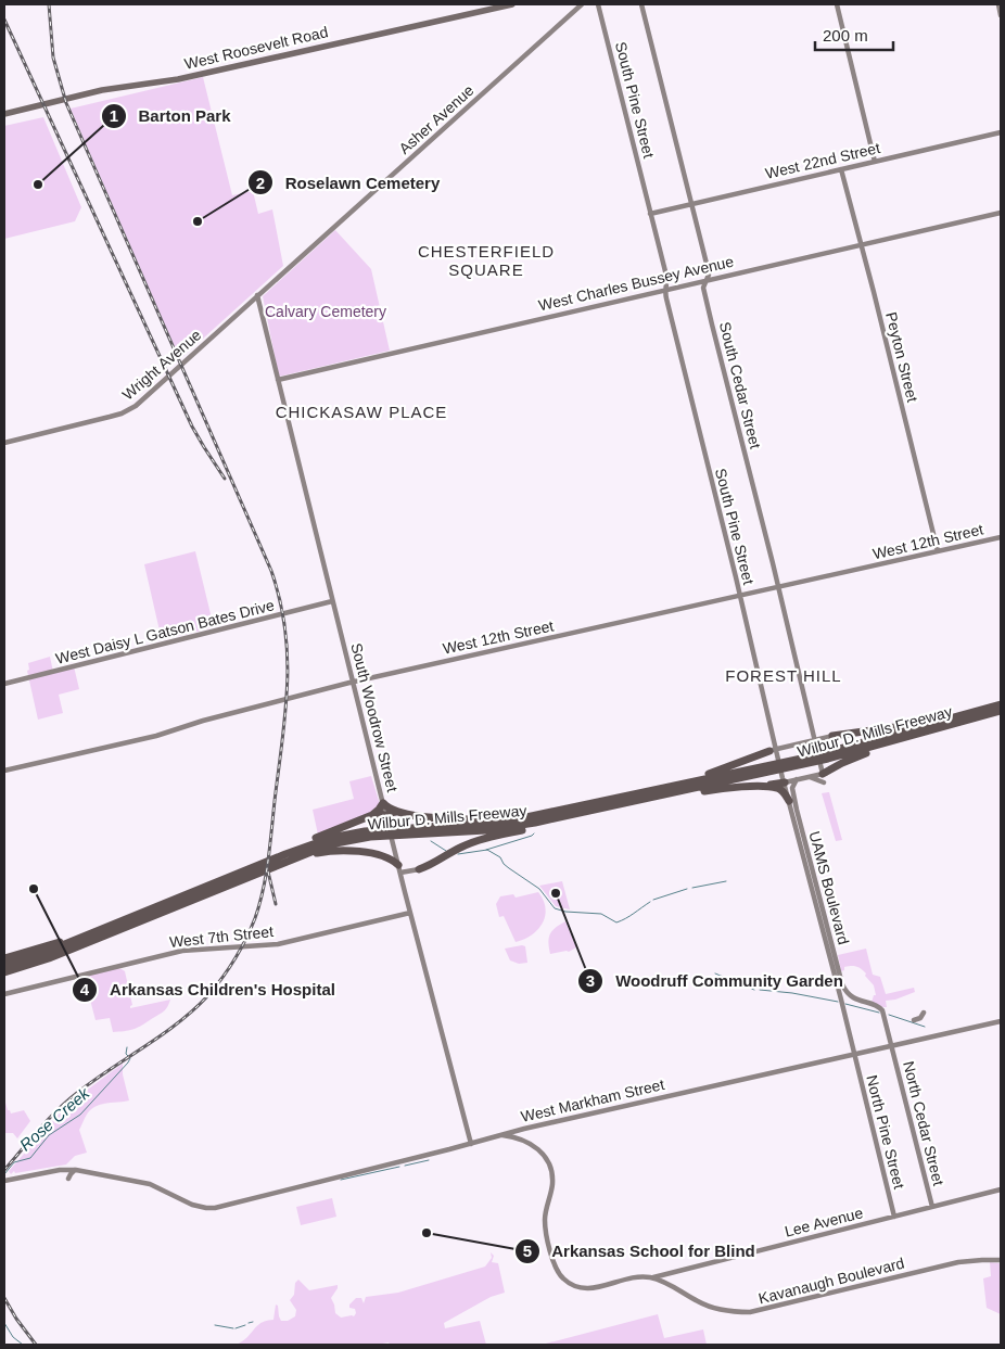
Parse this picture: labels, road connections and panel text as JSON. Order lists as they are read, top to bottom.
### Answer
{
  "streets": {
    "highway": ["Wilbur D. Mills Freeway"],
    "main road": [
      "West Roosevelt Road",
      "South Pine Street",
      "Asher Avenue",
      "West 22nd Street",
      "West Charles Bussey Avenue",
      "Peyton Street",
      "Wright Avenue",
      "South Cedar Street",
      "West 12th Street",
      "West Daisy L Gatson Bates Drive",
      "South Woodrow Street",
      "UAMS Boulevard",
      "West 7th Street",
      "West Markham Street",
      "North Cedar Street",
      "North Pine Street",
      "Lee Avenue",
      "Kavanaugh Boulevard"
    ]
  },
  "crossings": [
    ["South Pine Street", "West 22nd Street"],
    ["South Pine Street", "West Charles Bussey Avenue"],
    ["South Pine Street", "West 12th Street"],
    ["South Pine Street", "West Markham Street"],
    ["South Pine Street", "North Pine Street"],
    ["Asher Avenue", "Wright Avenue"],
    ["Asher Avenue", "South Woodrow Street"],
    ["West 22nd Street", "Peyton Street"],
    ["West 22nd Street", "South Cedar Street"],
    ["West Charles Bussey Avenue", "Peyton Street"],
    ["West Charles Bussey Avenue", "South Cedar Street"],
    ["West Charles Bussey Avenue", "South Woodrow Street"],
    ["Peyton Street", "West 12th Street"],
    ["Wright Avenue", "South Woodrow Street"],
    ["South Cedar Street", "West 12th Street"],
    ["West 12th Street", "South Woodrow Street"],
    ["West Daisy L Gatson Bates Drive", "South Woodrow Street"],
    ["South Woodrow Street", "West 7th Street"],
    ["South Woodrow Street", "West Markham Street"],
    ["UAMS Boulevard", "West Markham Street"],
    ["UAMS Boulevard", "North Cedar Street"],
    ["West Markham Street", "North Cedar Street"],
    ["West Markham Street", "North Pine Street"],
    ["West Markham Street", "Kavanaugh Boulevard"],
    ["North Cedar Street", "Lee Avenue"],
    ["North Pine Street", "Lee Avenue"],
    ["Lee Avenue", "Kavanaugh Boulevard"]
  ],
  "districts": ["CHESTERFIELD SQUARE", "CHICKASAW PLACE", "FOREST HILL"],
  "water": ["Rose Creek"],
  "parks": ["Calvary Cemetery"],
  "places": [
    "Barton Park",
    "Roselawn Cemetery",
    "Arkansas Children's Hospital",
    "Woodruff Community Garden",
    "Arkansas School for Blind"
  ],
  "scale_bar": "200 m"
}
